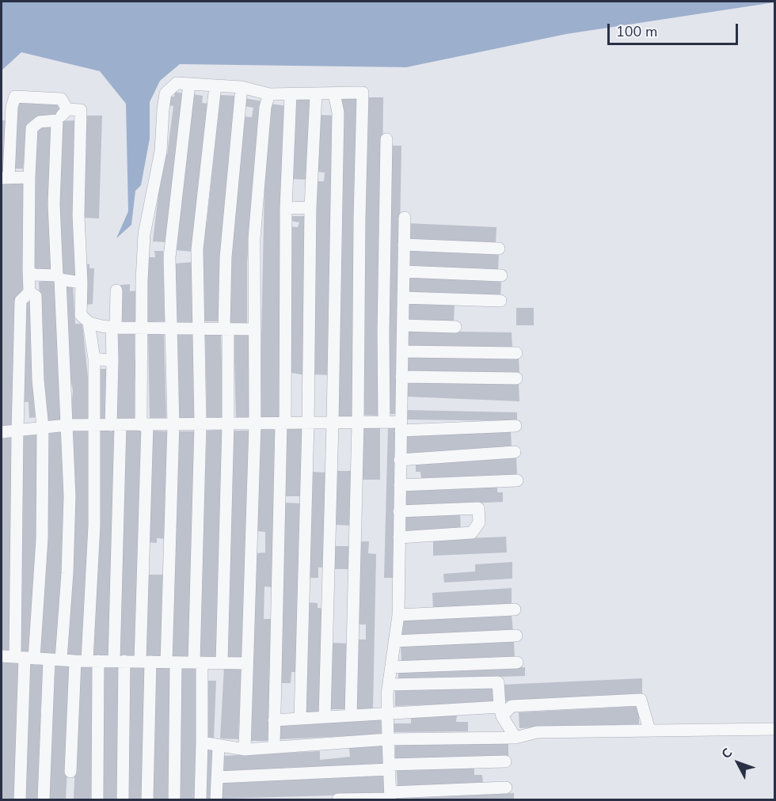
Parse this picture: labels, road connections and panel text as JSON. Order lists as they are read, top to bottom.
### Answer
{
  "scale_bar": "100 m",
  "north": "top left"
}
